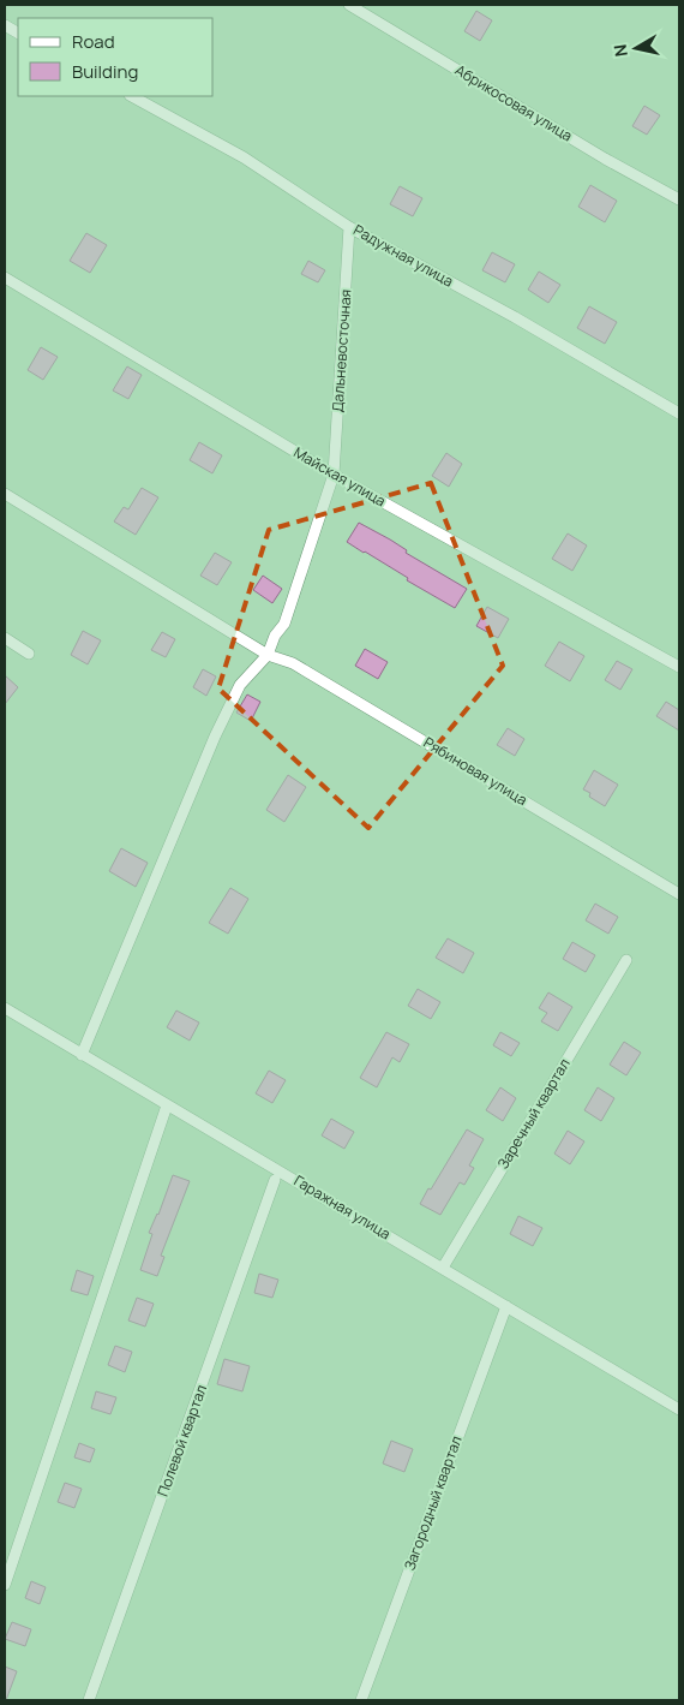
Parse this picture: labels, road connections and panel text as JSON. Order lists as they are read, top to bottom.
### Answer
{
  "streets": {
    "street": [
      "Абрикосовая улица",
      "Радужная улица",
      "Дальневосточная",
      "Майская улица",
      "Рябиновая улица",
      "Заречный квартал",
      "Гаражная улица",
      "Полевой квартал",
      "Загородный квартал"
    ]
  },
  "crossings": [
    ["Радужная улица", "Дальневосточная"],
    ["Дальневосточная", "Майская улица"],
    ["Заречный квартал", "Гаражная улица"],
    ["Гаражная улица", "Загородный квартал"]
  ],
  "legend": ["Road", "Building"],
  "north": "left"
}
